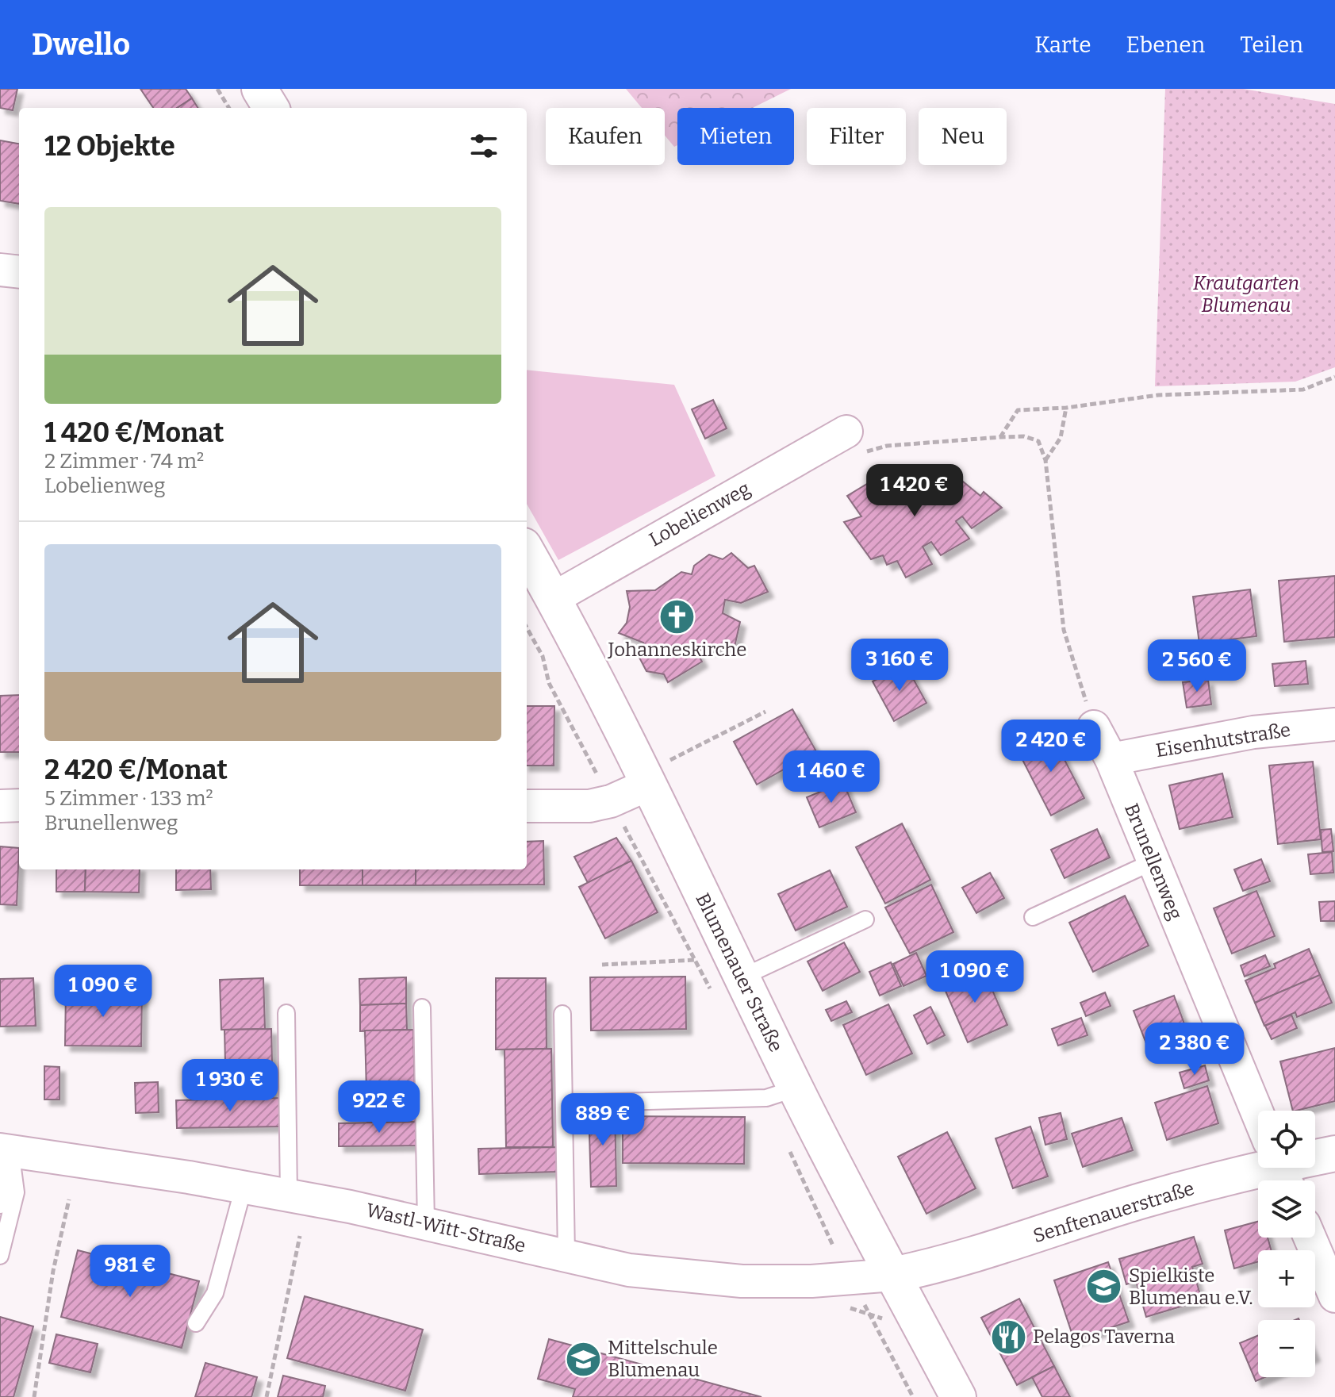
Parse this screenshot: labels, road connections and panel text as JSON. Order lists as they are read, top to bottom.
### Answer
{
  "streets": {
    "street": [
      "Lobelienweg",
      "Eisenhutstraße",
      "Brunellenweg",
      "Blumenauer Straße",
      "Senftenauerstraße",
      "Wastl-Witt-Straße"
    ]
  },
  "crossings": [
    ["Lobelienweg", "Blumenauer Straße"],
    ["Eisenhutstraße", "Brunellenweg"],
    ["Blumenauer Straße", "Senftenauerstraße"],
    ["Blumenauer Straße", "Wastl-Witt-Straße"],
    ["Senftenauerstraße", "Wastl-Witt-Straße"]
  ],
  "parks": ["Krautgarten Blumenau"],
  "places": {
    "church": ["Johanneskirche"],
    "school or university": ["Spielkiste Blumenau e.V.", "Mittelschule Blumenau"],
    "restaurant": ["Pelagos Taverna"]
  },
  "page": {
    "header": "Dwello",
    "nav": ["Karte", "Ebenen", "Teilen"],
    "chip": [
      "Kaufen",
      "Mieten",
      "Filter",
      "Neu"
    ],
    "heading": "12 Objekte",
    "list": [
      {
        "name": "1 420 €/Monat",
        "note": "2 Zimmer · 74 m² · Lobelienweg"
      },
      {
        "name": "2 420 €/Monat",
        "note": "5 Zimmer · 133 m² · Brunellenweg"
      }
    ],
    "price": [
      "1 420 €",
      "3 160 €",
      "2 560 €",
      "2 420 €",
      "1 460 €",
      "1 090 €",
      "1 090 €",
      "2 380 €",
      "1 930 €",
      "922 €",
      "889 €",
      "981 €"
    ],
    "map_buttons": ["+", "−"]
  }
}
